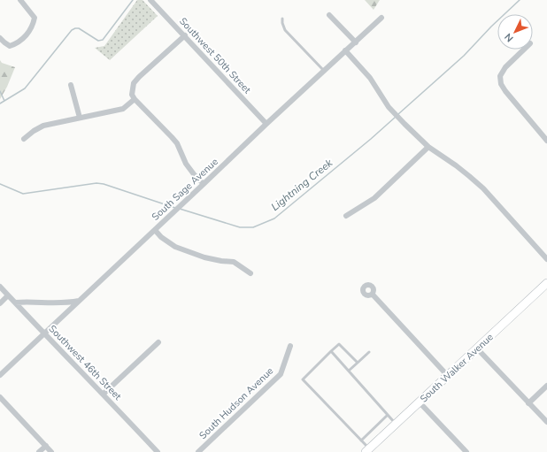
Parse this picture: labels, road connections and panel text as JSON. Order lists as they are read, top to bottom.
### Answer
{
  "streets": {
    "main road": ["South Walker Avenue"],
    "street": [
      "Southwest 50th Street",
      "South Sage Avenue",
      "Southwest 46th Street",
      "South Hudson Avenue"
    ]
  },
  "crossings": [
    ["Southwest 50th Street", "South Sage Avenue"],
    ["South Sage Avenue", "Southwest 46th Street"]
  ],
  "water": ["Lightning Creek"],
  "north": "bottom left"
}
